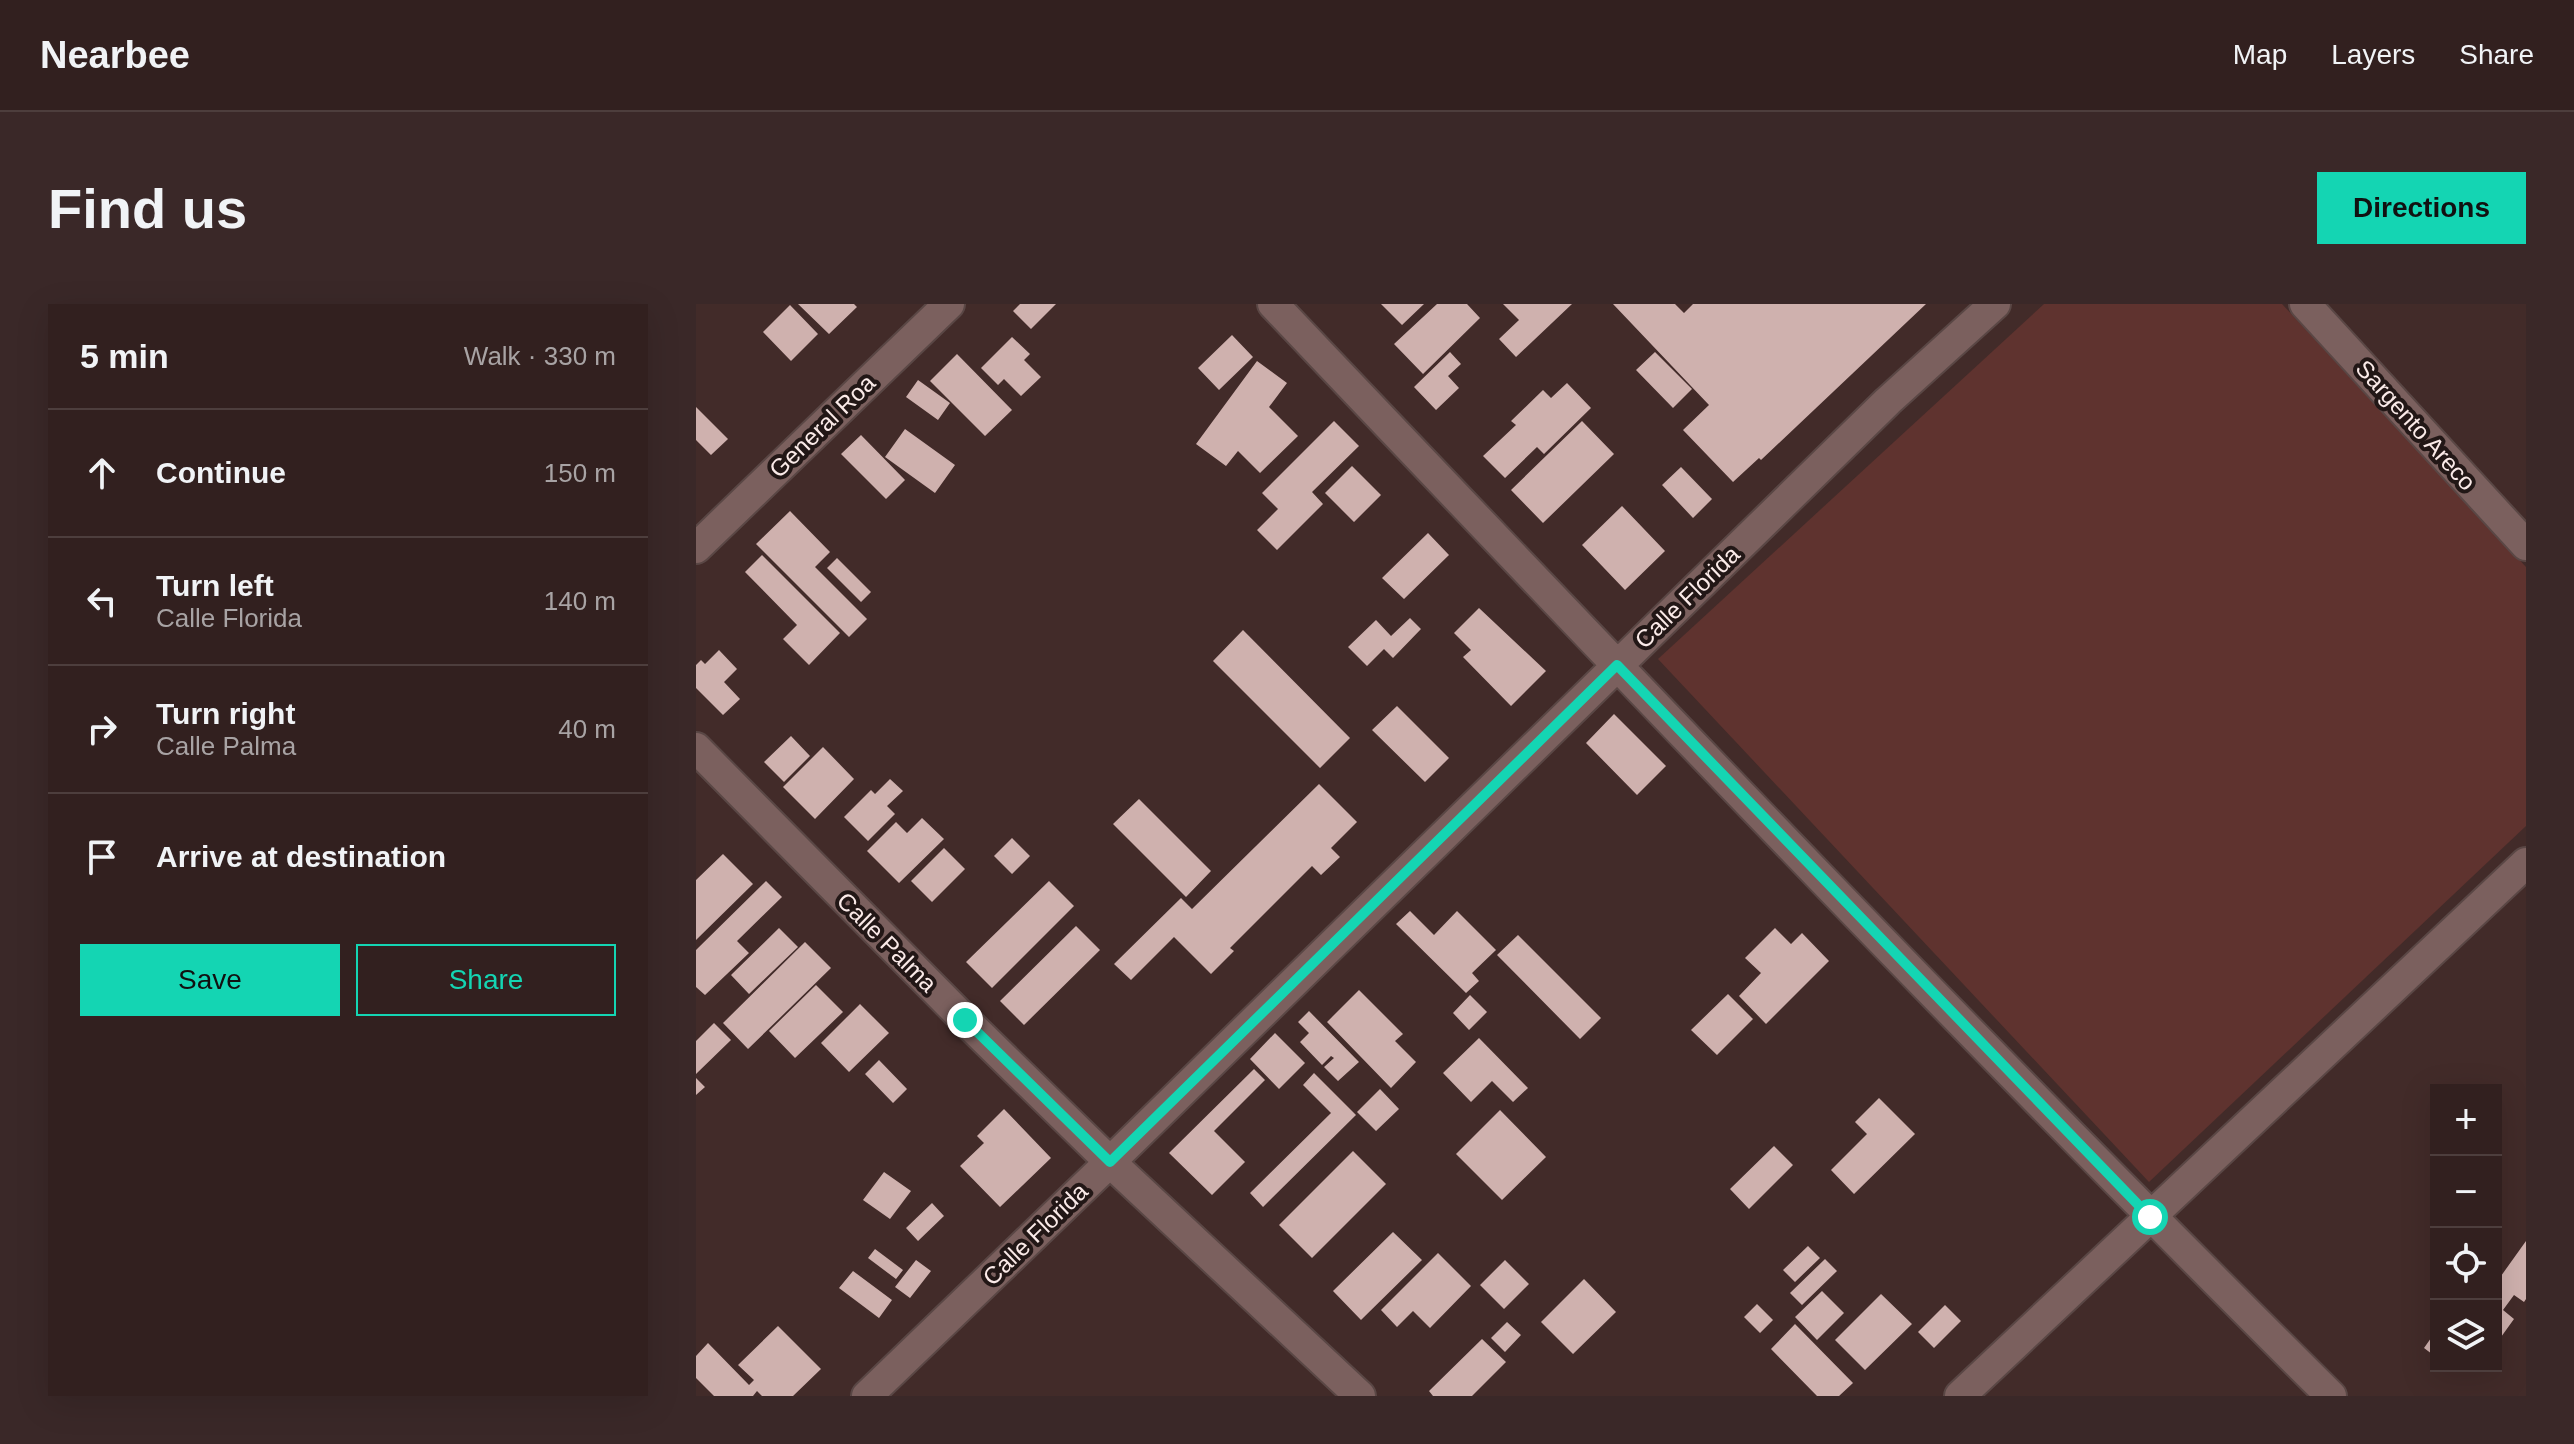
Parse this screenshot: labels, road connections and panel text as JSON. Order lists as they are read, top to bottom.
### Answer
{
  "streets": {
    "street": [
      "Sargento Areco",
      "General Roa",
      "Calle Florida",
      "Calle Palma"
    ]
  },
  "crossings": [
    ["Calle Florida", "Calle Palma"]
  ],
  "page": {
    "header": "Nearbee",
    "nav": ["Map", "Layers", "Share"],
    "buttons": [
      "Directions",
      ["Save", "Share"]
    ],
    "title": "Find us",
    "heading": ["5 min", "Walk · 330 m"],
    "list": [
      ["Continue", "150 m"],
      ["Turn left", "Calle Florida", "140 m"],
      ["Turn right", "Calle Palma", "40 m"],
      "Arrive at destination"
    ],
    "map_buttons": ["+", "−"]
  }
}
